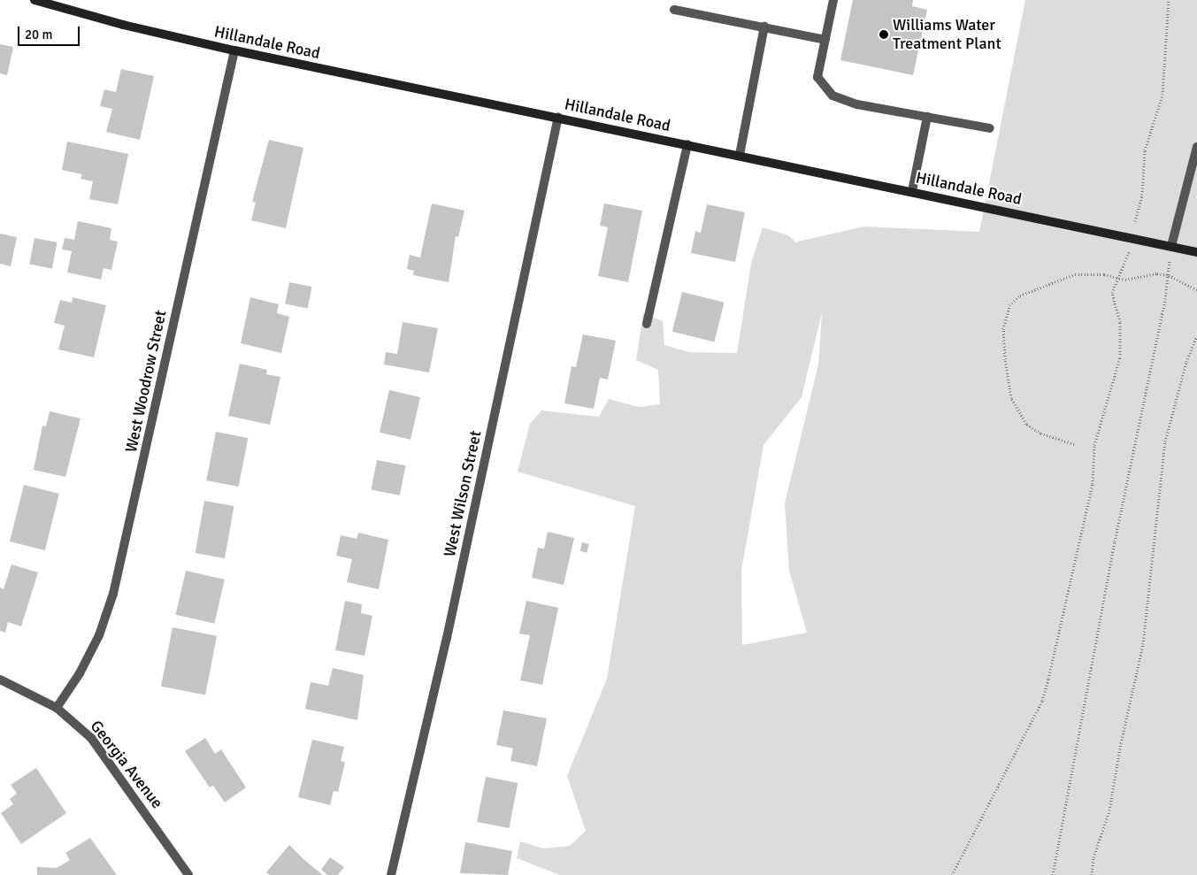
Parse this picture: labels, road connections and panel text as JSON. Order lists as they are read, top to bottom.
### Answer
{
  "streets": {
    "main road": ["Hillandale Road"],
    "street": ["West Woodrow Street", "West Wilson Street", "Georgia Avenue"]
  },
  "crossings": [
    ["Hillandale Road", "West Woodrow Street"],
    ["Hillandale Road", "West Wilson Street"],
    ["West Woodrow Street", "Georgia Avenue"]
  ],
  "places": ["Williams Water Treatment Plant"],
  "scale_bar": "20 m"
}
